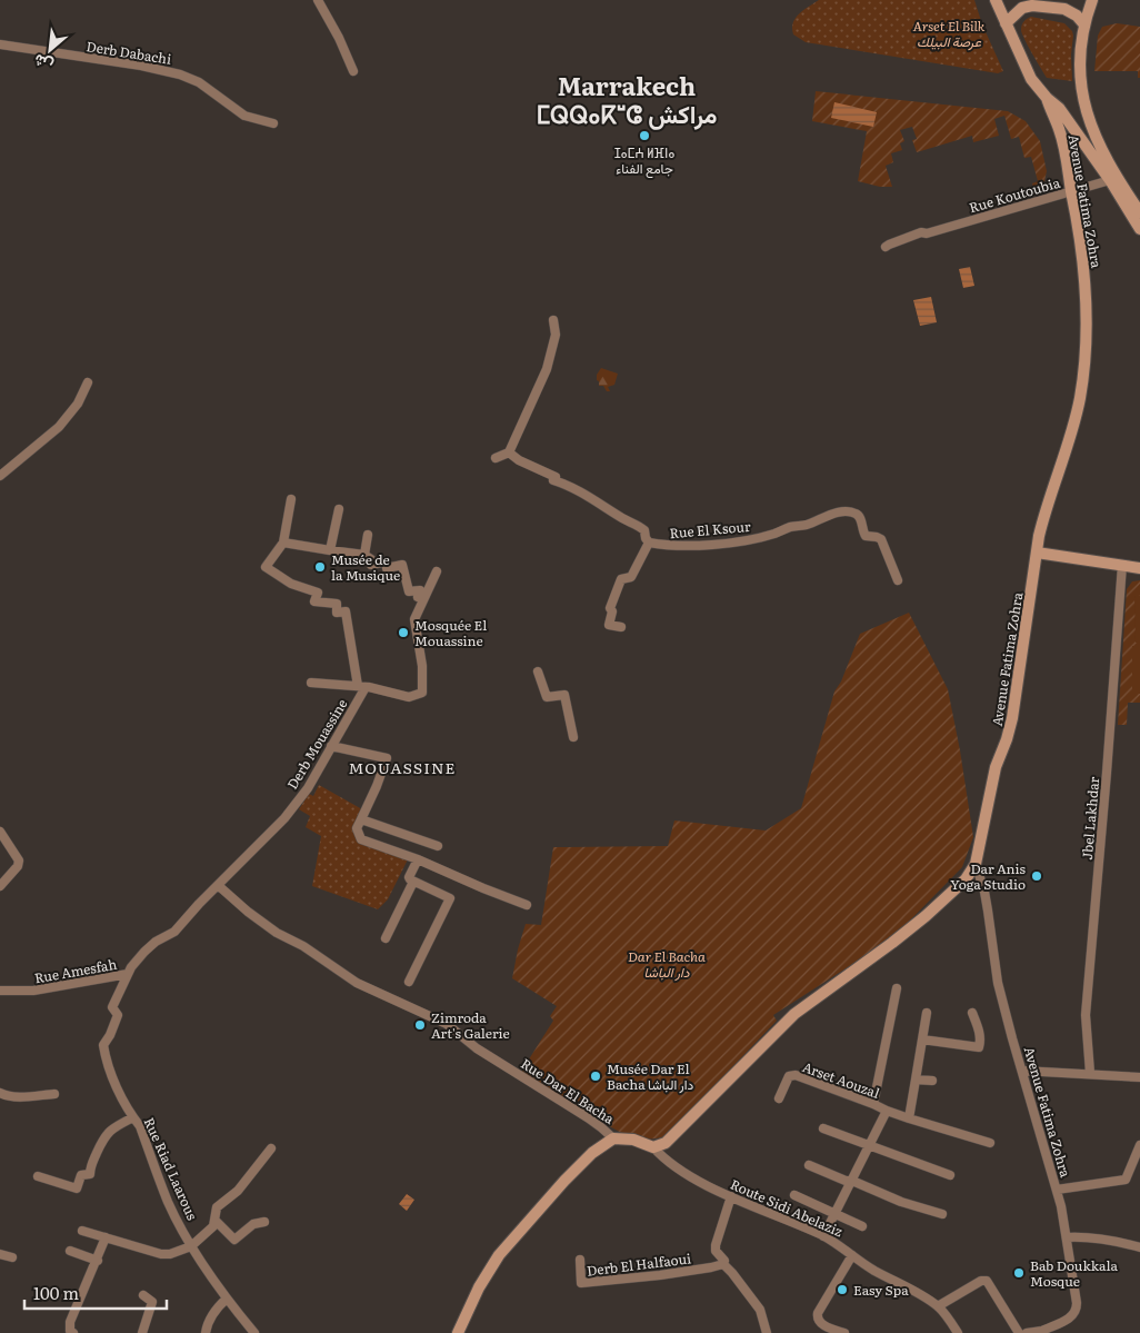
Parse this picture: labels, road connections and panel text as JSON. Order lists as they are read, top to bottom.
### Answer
{
  "streets": {
    "street": [
      "Derb Dabachi",
      "Rue Koutoubia",
      "Avenue Fatima Zohra",
      "Rue El Ksour",
      "Derb Mouassine",
      "Jbel Lakhdar",
      "Rue Amesfah",
      "Arset Aouzal",
      "Rue Dar El Bacha",
      "Rue Riad Laarous",
      "Route Sidi Abelaziz",
      "Derb El Halfaoui"
    ]
  },
  "crossings": [
    ["Rue Koutoubia", "Avenue Fatima Zohra"],
    ["Derb Mouassine", "Rue Amesfah"],
    ["Derb Mouassine", "Rue Dar El Bacha"],
    ["Rue Amesfah", "Rue Dar El Bacha"],
    ["Rue Amesfah", "Rue Riad Laarous"],
    ["Arset Aouzal", "Route Sidi Abelaziz"],
    ["Rue Dar El Bacha", "Route Sidi Abelaziz"]
  ],
  "districts": ["Marrakech ⵎⵕⵕⴰⴽⵯⵛ مراكش", "MOUASSINE"],
  "parks": ["Arset El Bilk عرصة البيلك", "Dar El Bacha دار الباشا"],
  "places": [
    "ⵊⴰⵎⵄ ⵍⴼⵏⴰ جامع الفناء",
    "Musée de la Musique",
    "Mosquée El Mouassine",
    "Dar Anis Yoga Studio",
    "Zimroda Art's Galerie",
    "Musée Dar El Bacha دار الباشا",
    "Bab Doukkala Mosque",
    "Easy Spa"
  ],
  "scale_bar": "100 m",
  "north": "bottom left"
}
